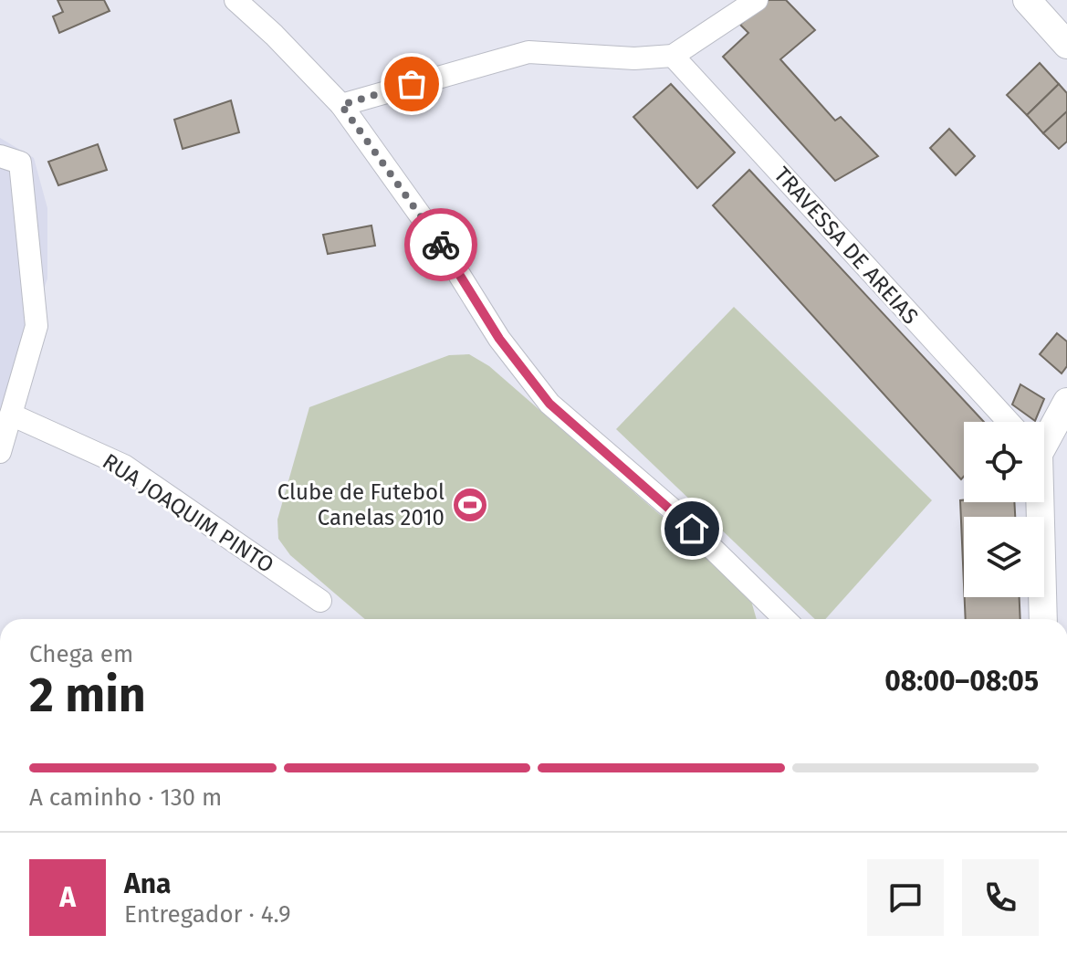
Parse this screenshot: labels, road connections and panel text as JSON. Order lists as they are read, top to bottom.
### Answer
{
  "streets": {
    "street": ["TRAVESSA DE AREIAS", "RUA JOAQUIM PINTO"]
  },
  "places": {
    "sports": ["Clube de Futebol Canelas 2010"]
  },
  "page": {
    "heading": ["2 min", "Chega em", "08:00–08:05"],
    "panel": ["Ana", "Entregador · 4.9"],
    "bar": "A caminho · 130 m",
    "round": "A"
  }
}
